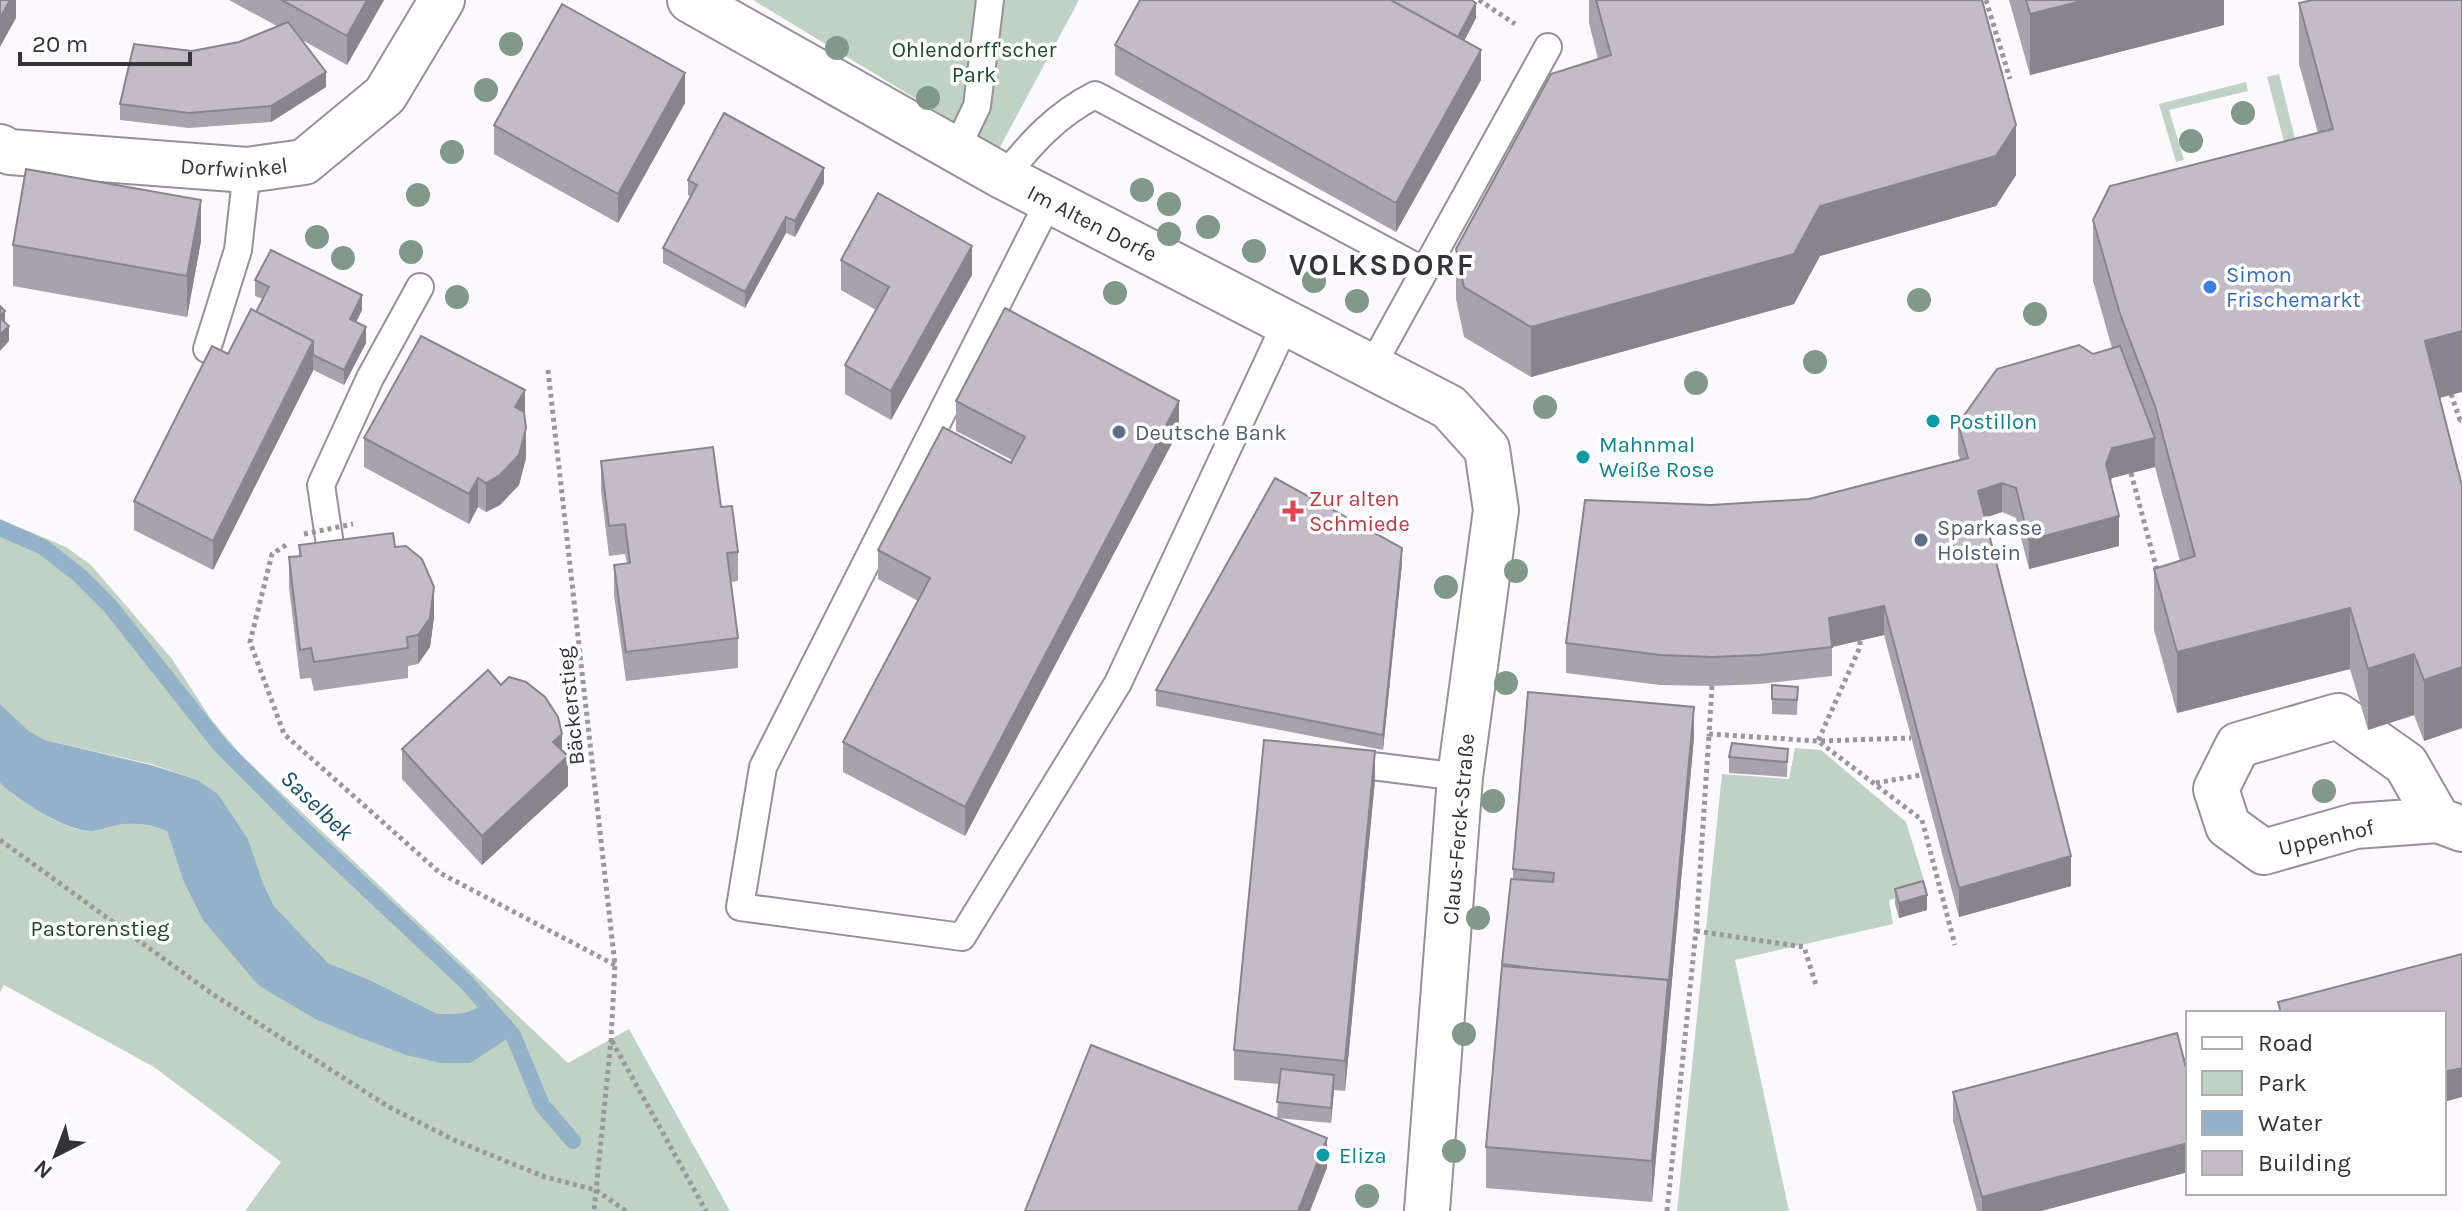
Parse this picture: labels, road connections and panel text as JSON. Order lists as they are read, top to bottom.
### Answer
{
  "streets": {
    "street": [
      "Dorfwinkel",
      "Im Alten Dorfe",
      "Claus-Ferck-Straße",
      "Uppenhof"
    ],
    "path": ["Bäckerstieg"]
  },
  "crossings": [
    ["Im Alten Dorfe", "Claus-Ferck-Straße"]
  ],
  "districts": ["VOLKSDORF"],
  "water": ["Saselbek"],
  "parks": ["Ohlendorff'scher Park", "Pastorenstieg"],
  "places": {
    "other": [
      "Simon Frischemarkt",
      "Postillon",
      "Deutsche Bank",
      "Mahnmal Weiße Rose",
      "Sparkasse Holstein",
      "Eliza"
    ],
    "health": ["Zur alten Schmiede"]
  },
  "legend": [
    "Road",
    "Park",
    "Water",
    "Building"
  ],
  "scale_bar": "20 m",
  "north": "bottom left"
}
